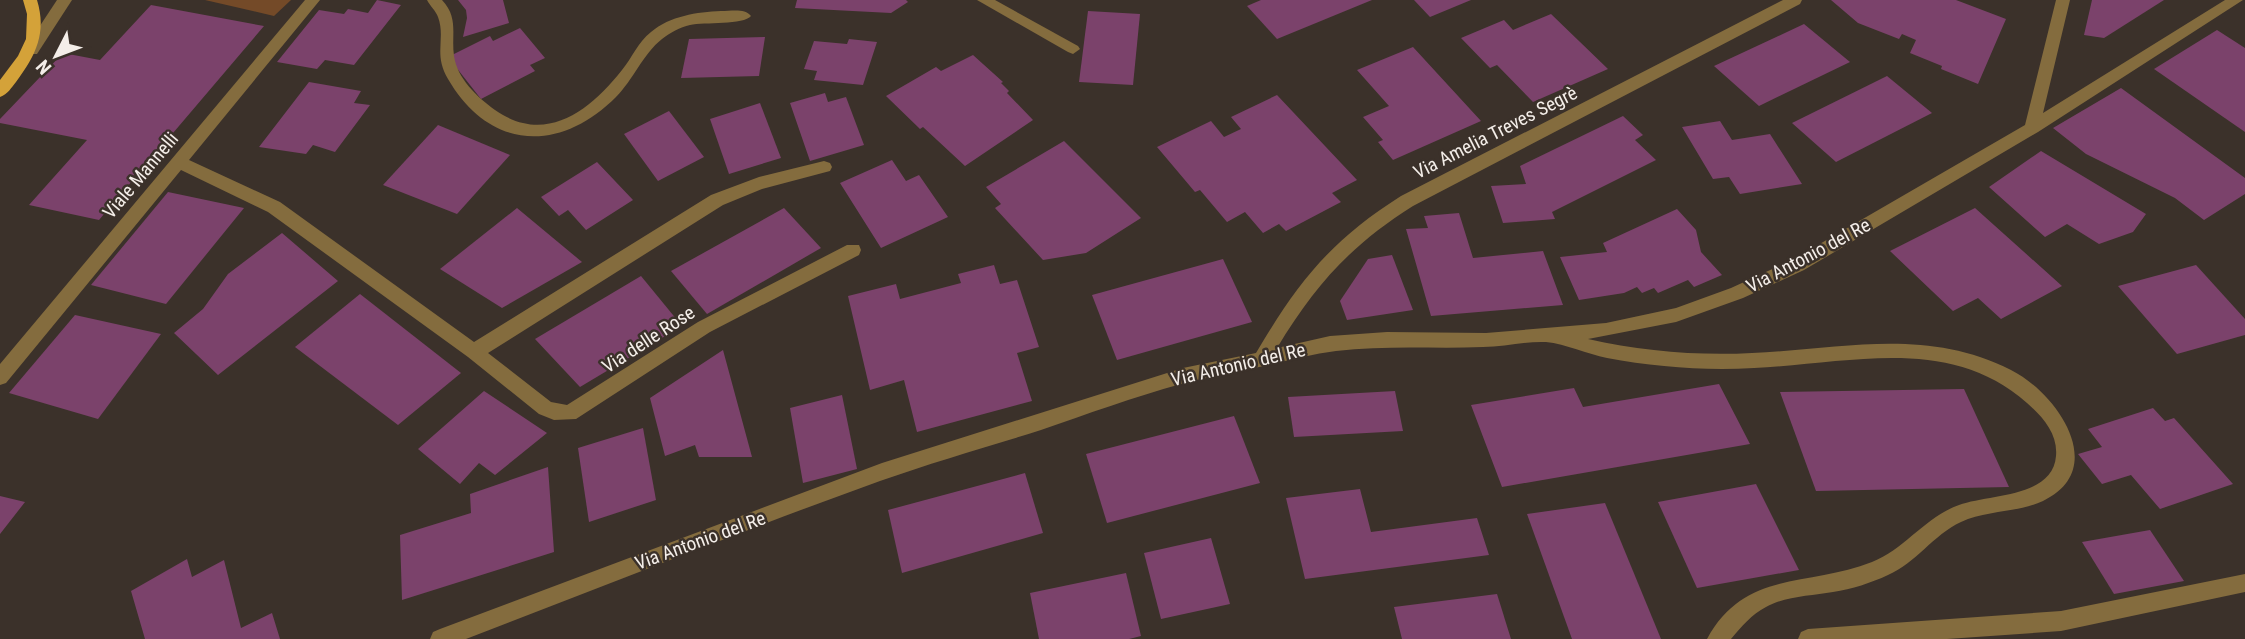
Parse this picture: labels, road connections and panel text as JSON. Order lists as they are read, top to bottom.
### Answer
{
  "streets": {
    "street": [
      "Via Amelia Treves Segrè",
      "Viale Mannelli",
      "Via Antonio del Re",
      "Via delle Rose"
    ]
  },
  "crossings": [
    ["Via Amelia Treves Segrè", "Via Antonio del Re"],
    ["Viale Mannelli", "Via delle Rose"]
  ],
  "north": "bottom left"
}
